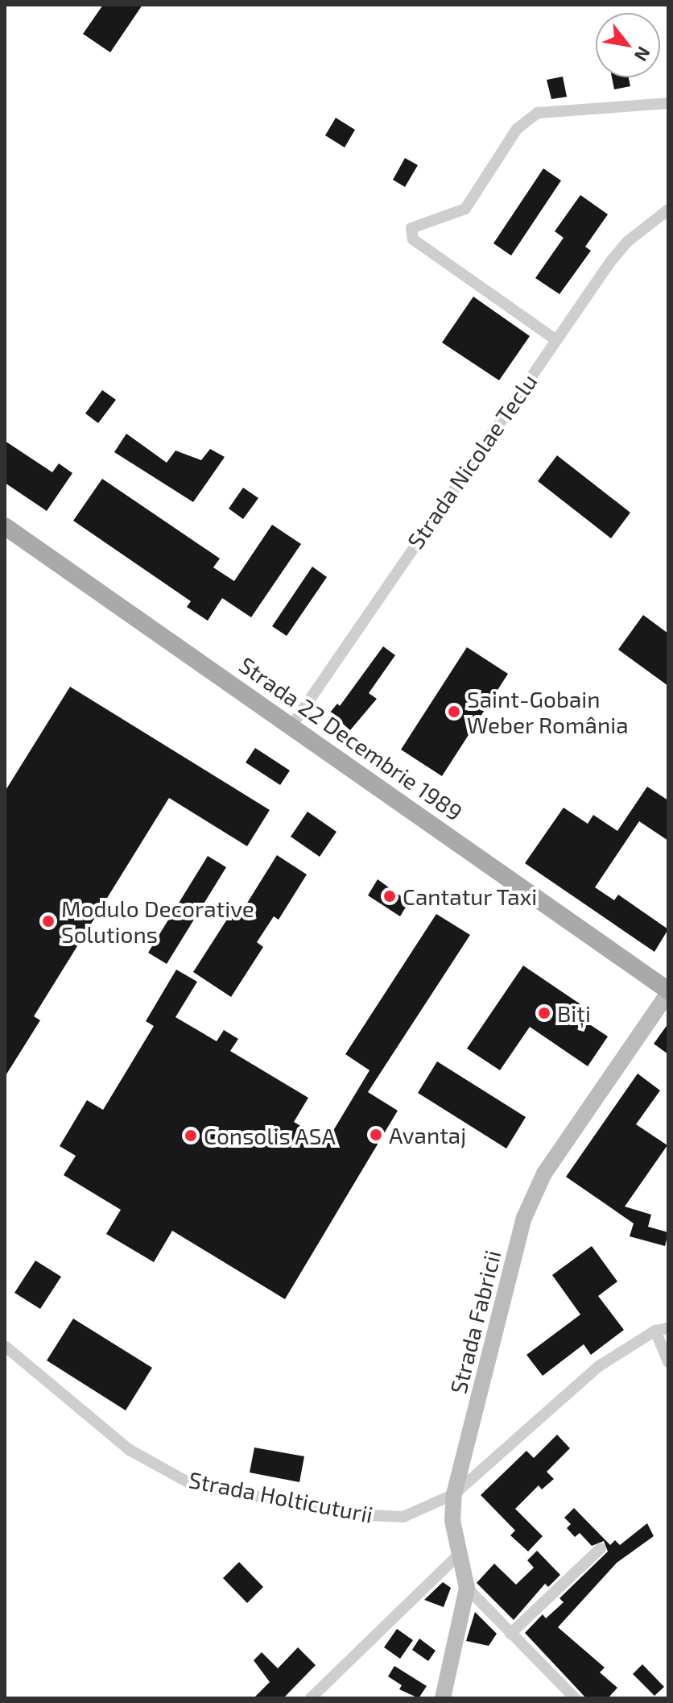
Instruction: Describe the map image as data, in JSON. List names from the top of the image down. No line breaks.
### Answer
{"streets":{"main road":["Strada 22 Decembrie 1989"],"street":["Strada Nicolae Teclu","Strada Fabricii","Strada Holticuturii"]},"crossings":[["Strada Nicolae Teclu","Strada 22 Decembrie 1989"],["Strada 22 Decembrie 1989","Strada Fabricii"],["Strada Fabricii","Strada Holticuturii"]],"places":["Saint-Gobain Weber România","Cantatur Taxi","Modulo Decorative Solutions","Biți","Avantaj","Consolis ASA"],"north":"bottom right"}
